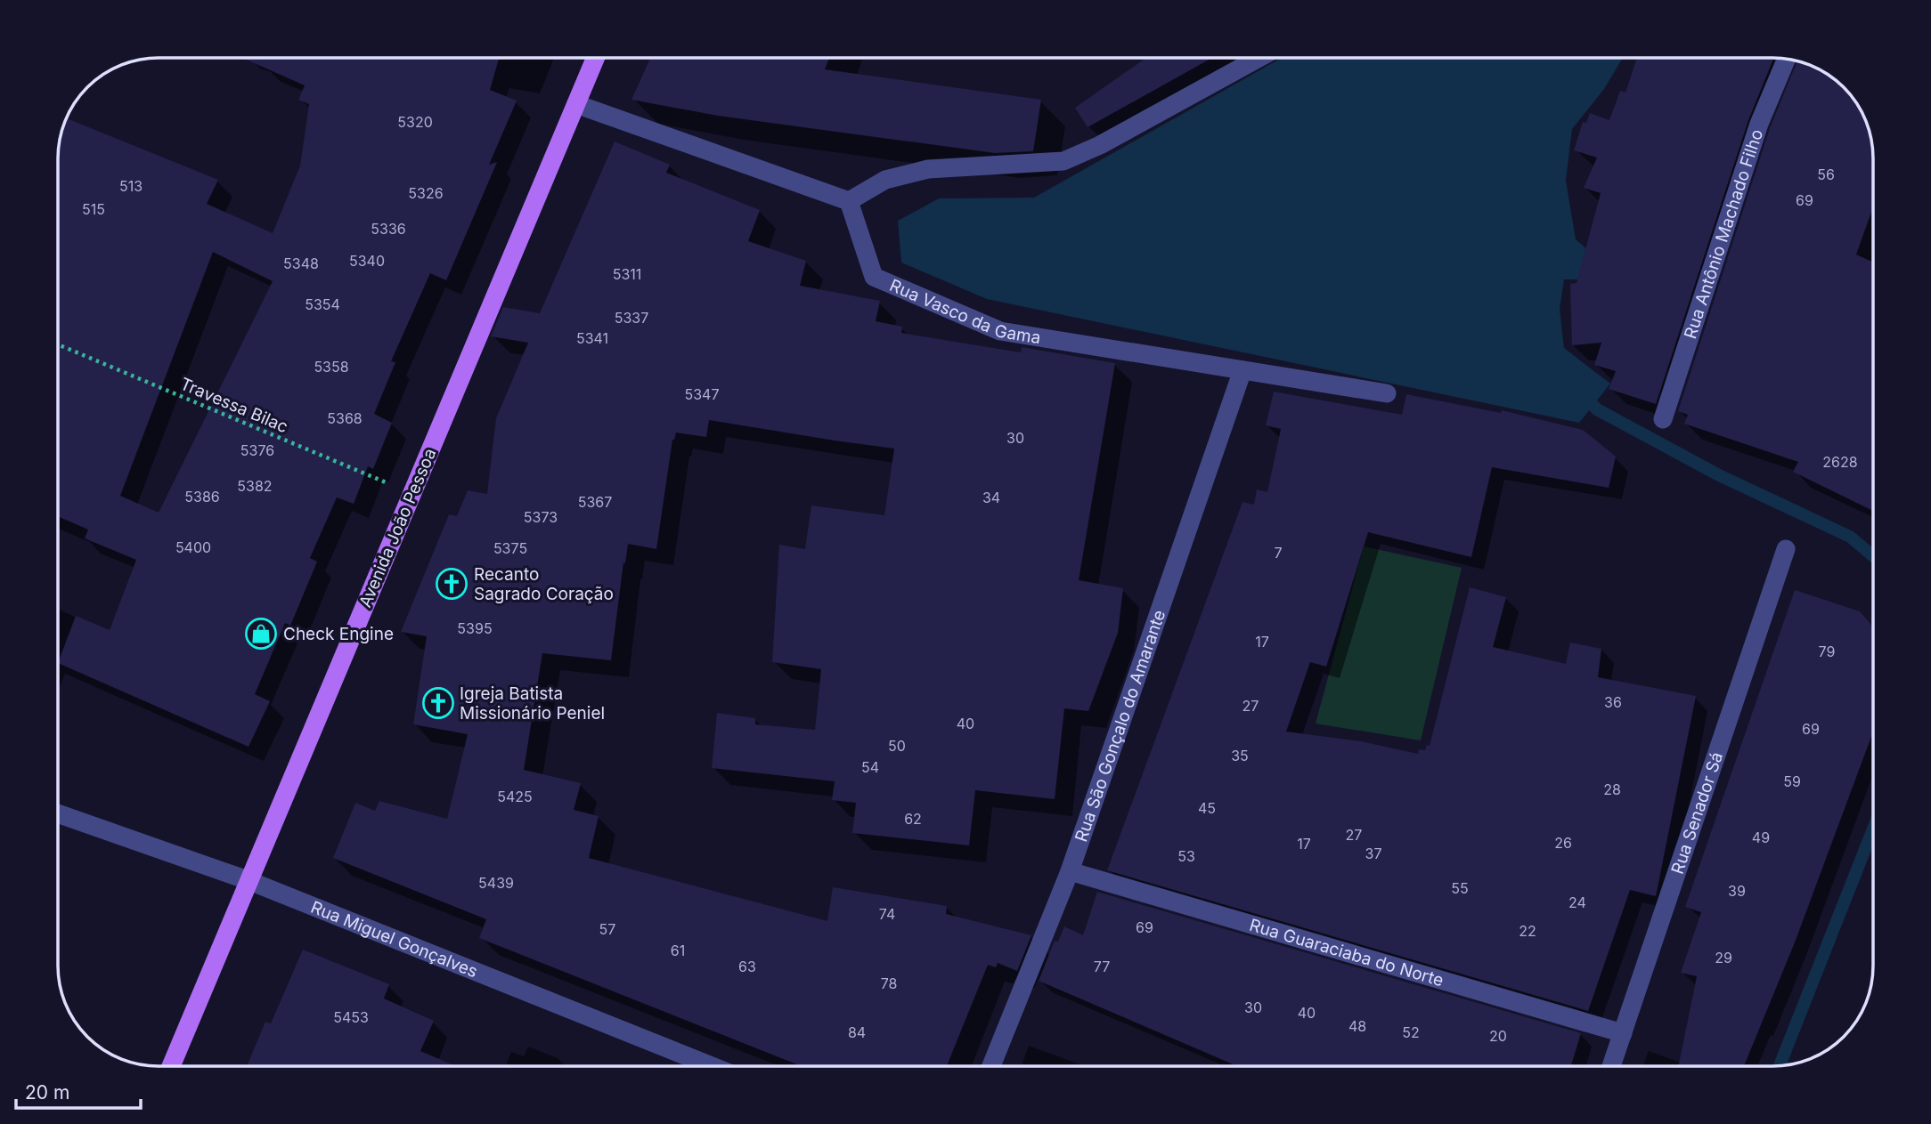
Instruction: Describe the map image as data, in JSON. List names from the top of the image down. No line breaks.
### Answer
{"streets":{"main road":["Avenida João Pessoa"],"street":["Rua Antônio Machado Filho","Rua Vasco da Gama","Rua São Gonçalo do Amarante","Rua Senador Sá","Rua Miguel Gonçalves","Rua Guaraciaba do Norte"],"path":["Travessa Bilac"]},"crossings":[["Rua Vasco da Gama","Rua São Gonçalo do Amarante"],["Travessa Bilac","Avenida João Pessoa"],["Avenida João Pessoa","Rua Miguel Gonçalves"],["Rua São Gonçalo do Amarante","Rua Guaraciaba do Norte"],["Rua Senador Sá","Rua Guaraciaba do Norte"]],"places":{"church":["Recanto Sagrado Coração","Igreja Batista Missionário Peniel"],"shop":["Check Engine"]},"house_numbers":["5320","56","513","5326","69","515","5336","5340","5348","5311","5354","5337","5341","5358","5347","5368","30","5376","2628","5382","5386","34","5367","5373","5400","5375","7","5395","17","79","36","27","40","69","50","35","54","59","28","5425","45","62","27","49","26","17","37","53","5439","55","39","24","74","69","57","22","61","29","63","77","78","30","40","5453","48","84","52","20"],"scale_bar":"20 m"}
